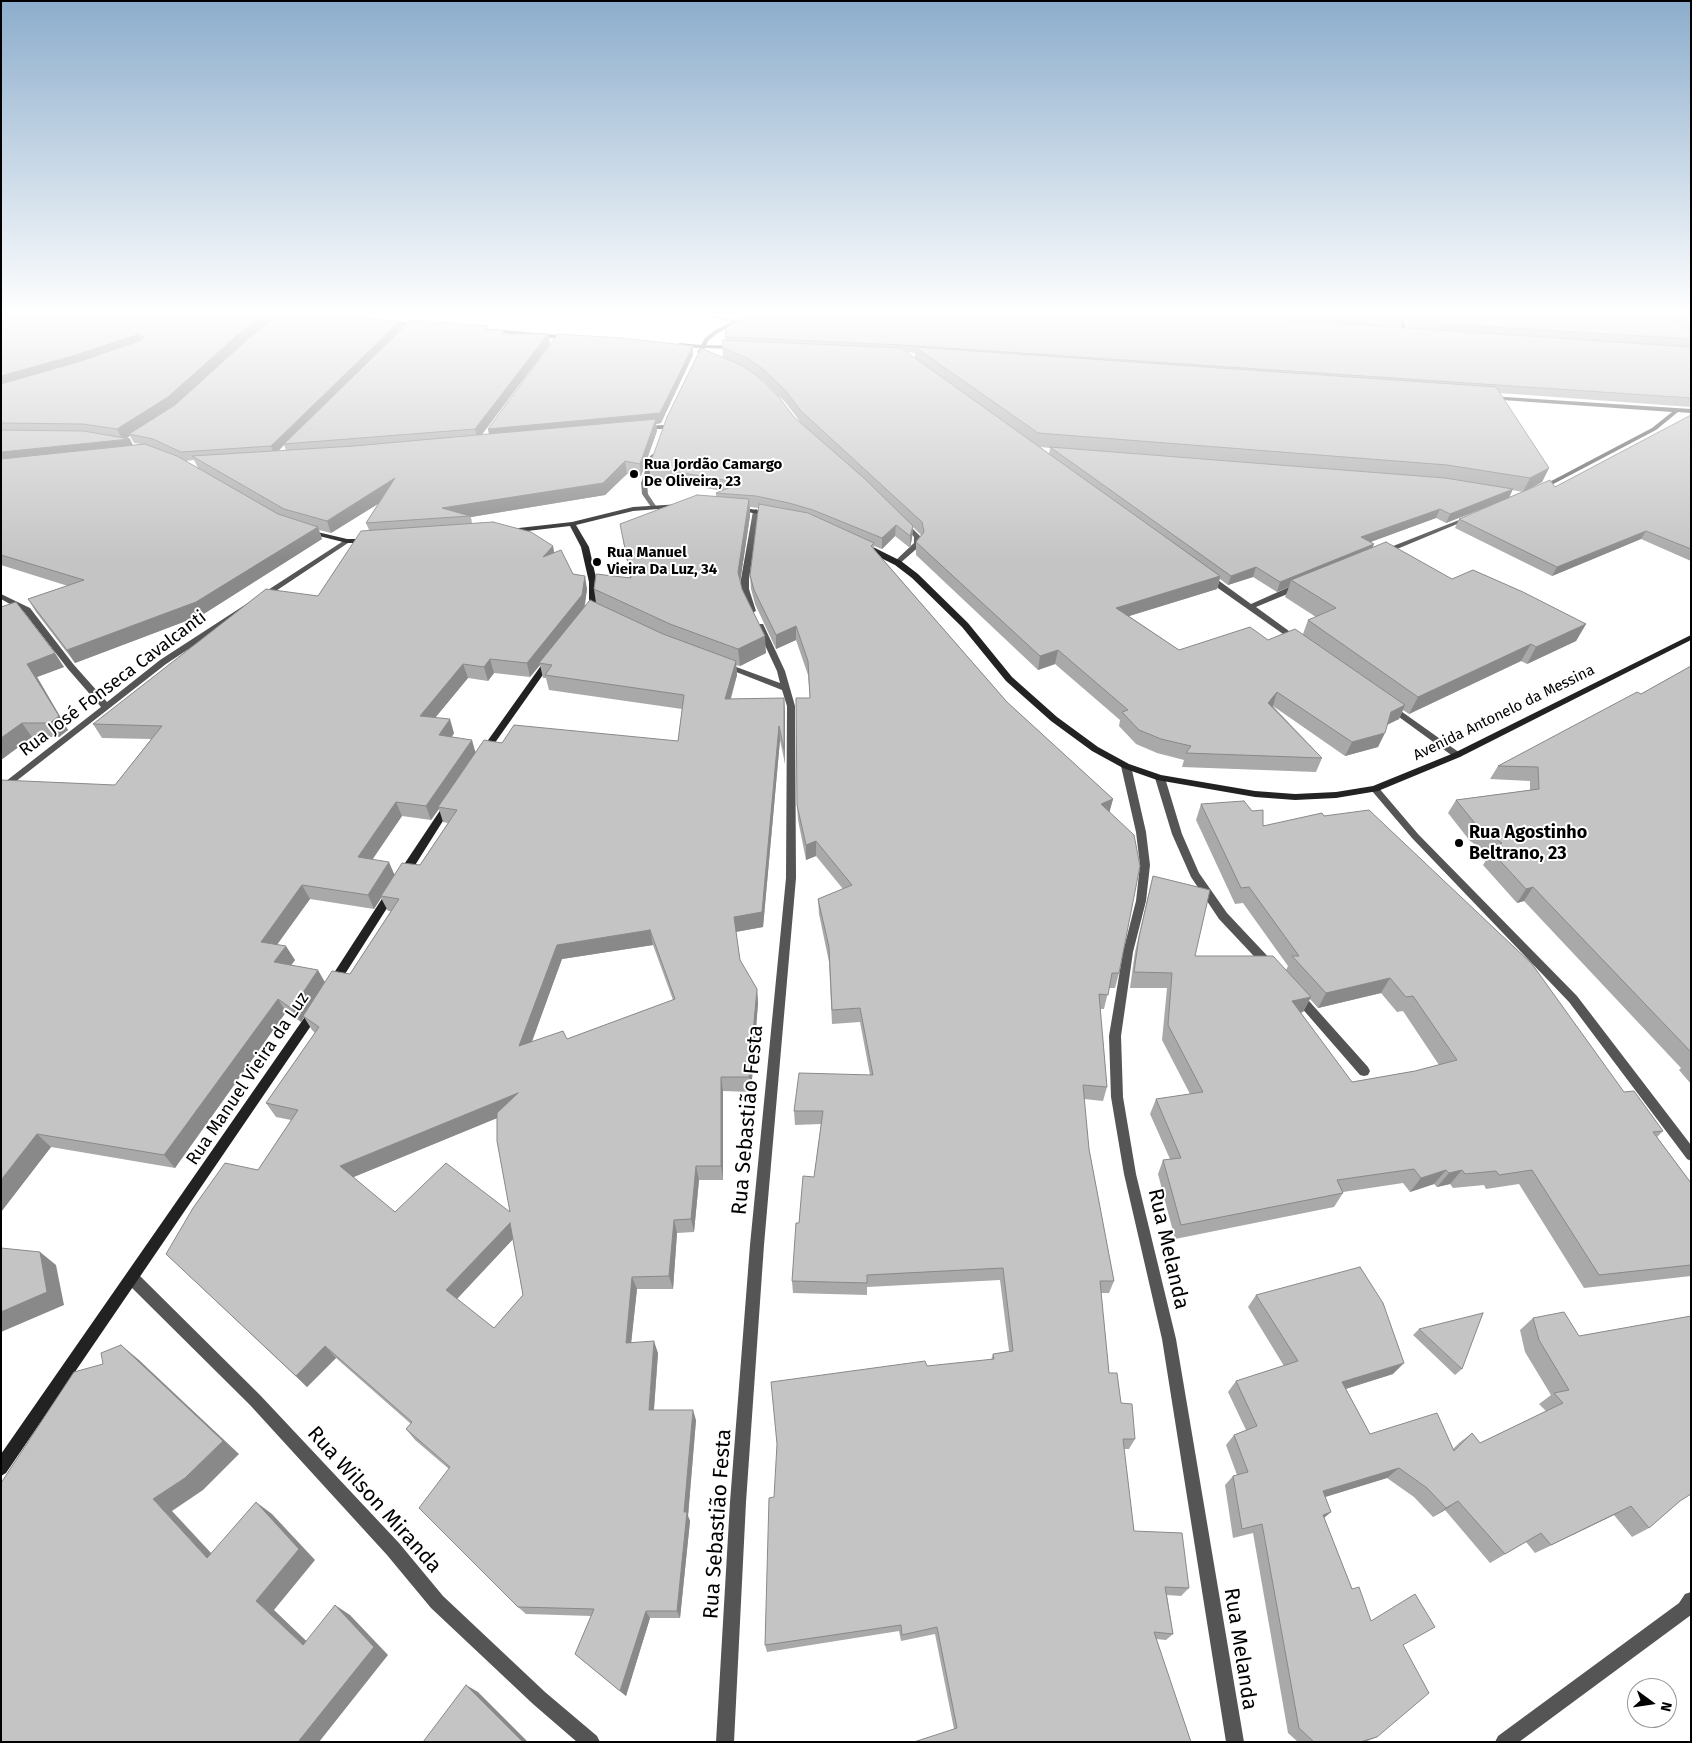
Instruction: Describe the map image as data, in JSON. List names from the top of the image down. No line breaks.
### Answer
{"streets":{"street":["Rua José Fonseca Cavalcanti","Avenida Antonelo da Messina","Rua Manuel Vieira da Luz","Rua Sebastião Festa","Rua Melanda","Rua Wilson Miranda"]},"crossings":[["Avenida Antonelo da Messina","Rua Melanda"],["Rua Manuel Vieira da Luz","Rua Wilson Miranda"]],"places":["Rua Jordão Camargo De Oliveira, 23","Rua Manuel Vieira Da Luz, 34","Rua Agostinho Beltrano, 23"],"north":"right"}
